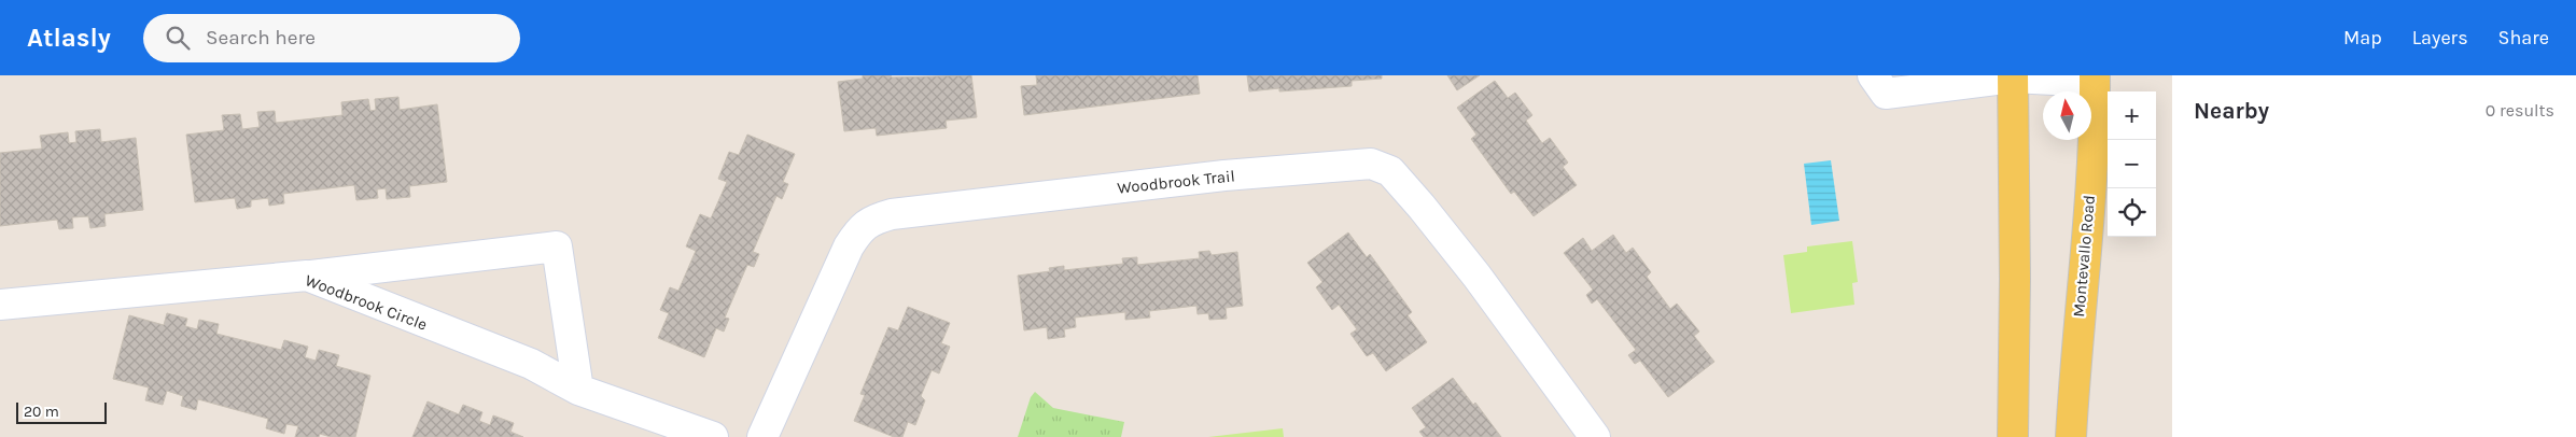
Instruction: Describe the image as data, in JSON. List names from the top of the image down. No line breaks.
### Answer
{"streets":{"main road":["Montevallo Road"],"street":["Woodbrook Trail","Woodbrook Circle"]},"scale_bar":"20 m","north":"top","page":{"header":"Atlasly","search":"Search here","nav":["Map","Layers","Share"],"heading":["Nearby","0 results"],"map_buttons":["+","−"],"scale":"20 m"}}
